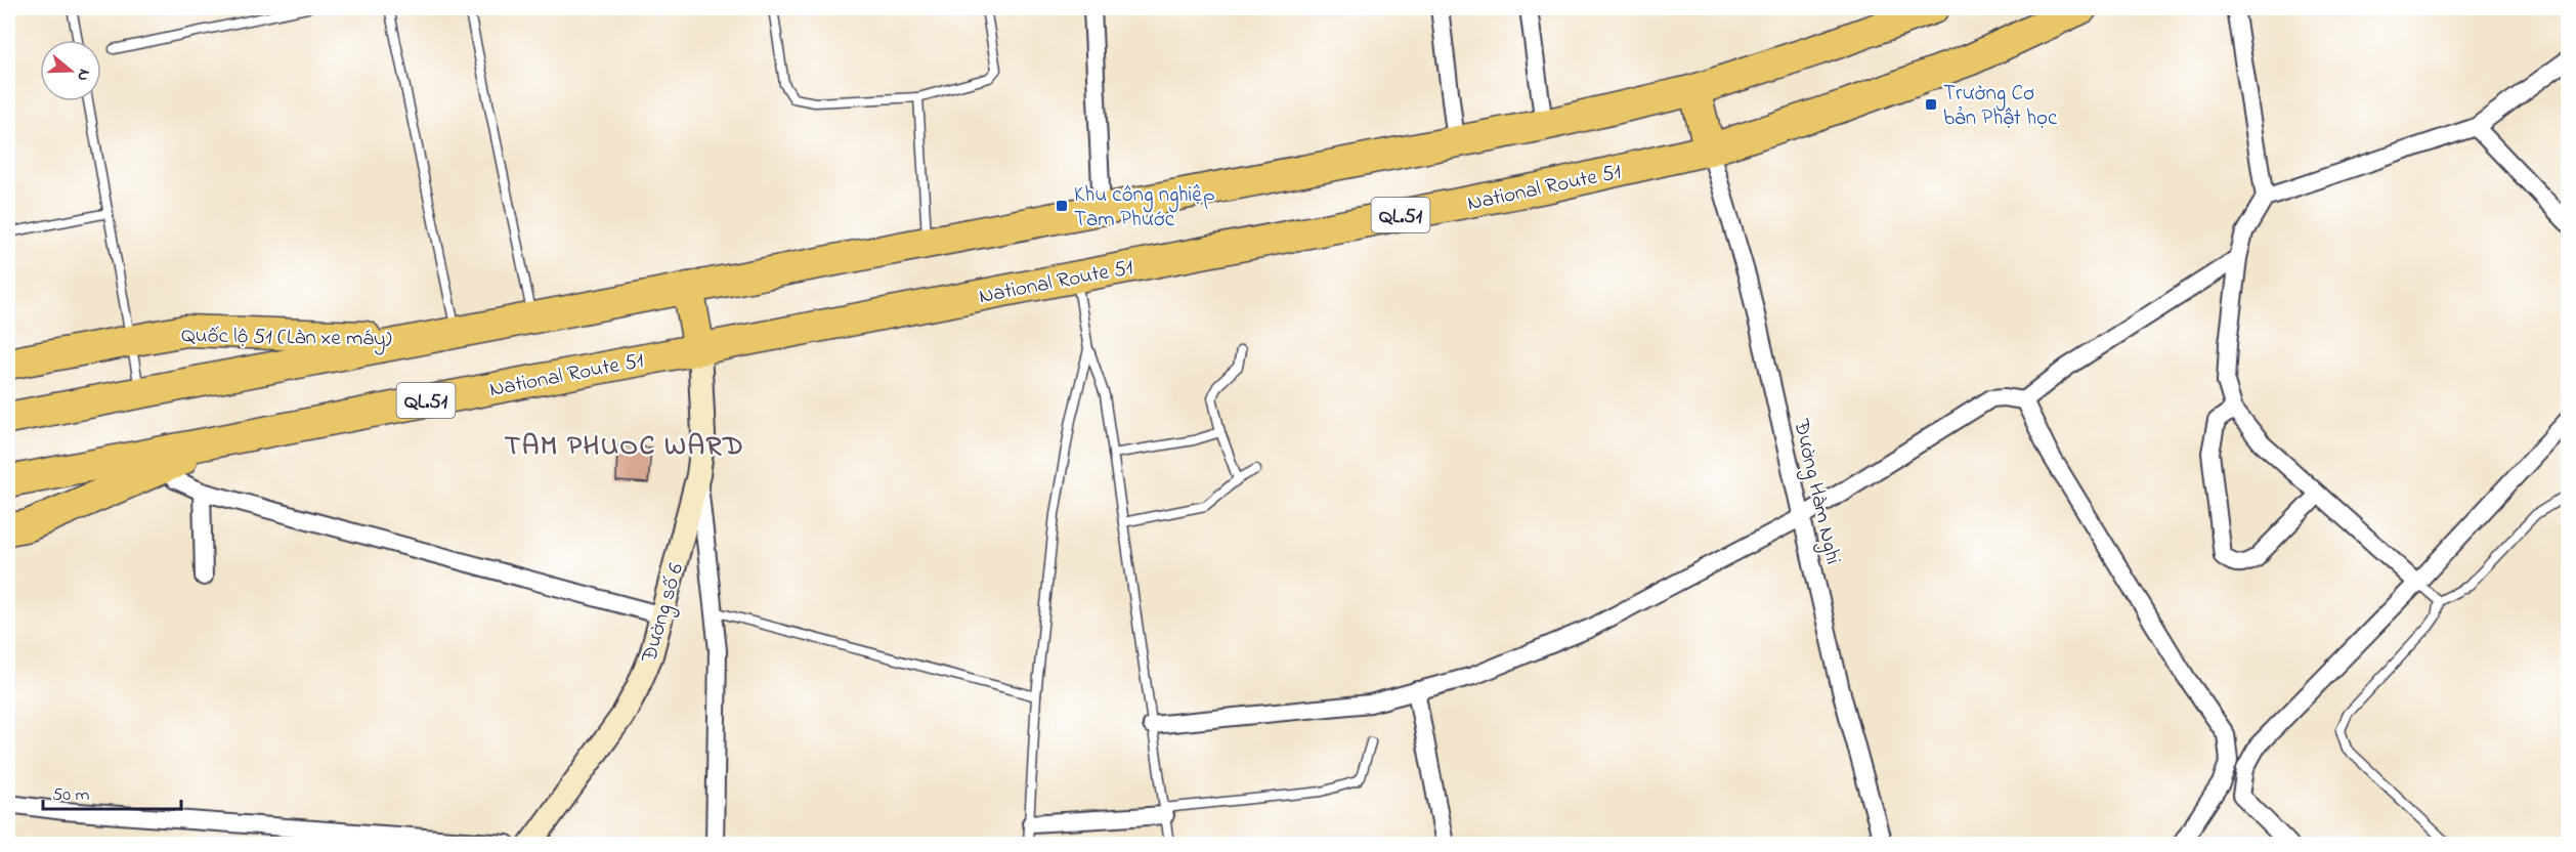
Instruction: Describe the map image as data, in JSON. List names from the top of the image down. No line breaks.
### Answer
{"streets":{"highway":["National Route 51","QL.51","Quốc lộ 51 (Làn xe máy)"],"street":["Đường Hàm Nghi","Đường số 6"]},"crossings":[["National Route 51","QL.51"],["National Route 51","Đường Hàm Nghi"],["National Route 51","Đường số 6"]],"districts":["TAM PHUOC WARD"],"places":{"transit":["Trường Cơ bản Phật học","Khu công nghiệp Tam Phước"]},"scale_bar":"50 m","north":"right"}
